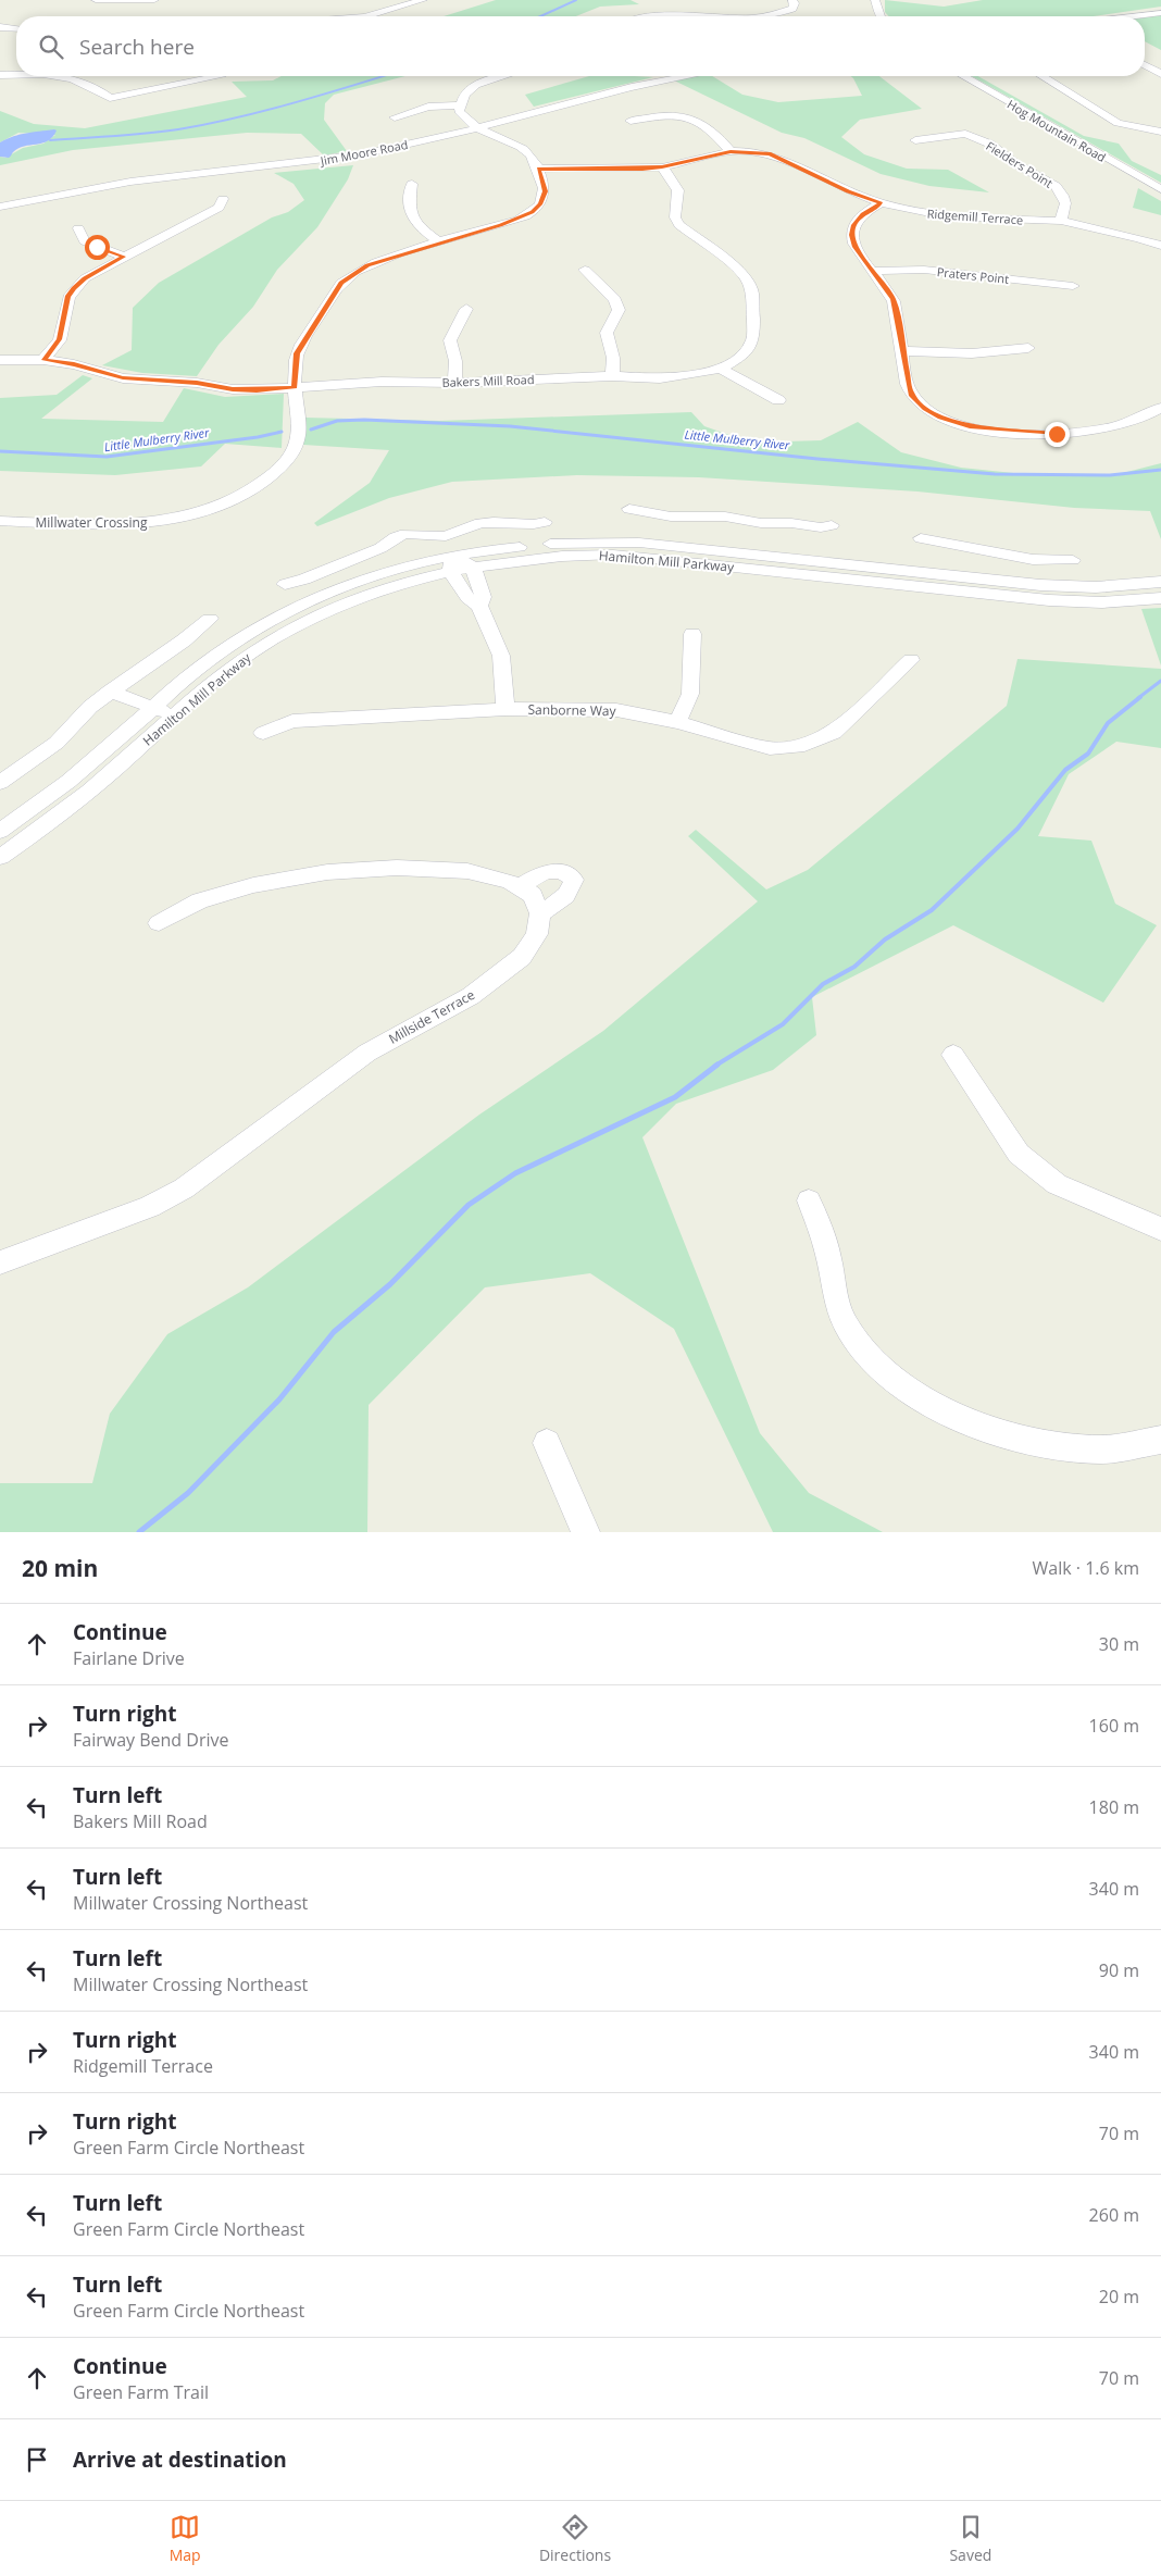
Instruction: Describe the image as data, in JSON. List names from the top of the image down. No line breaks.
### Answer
{"streets":{"street":["Hog Mountain Road","Jim Moore Road","Fielders Point","Ridgemill Terrace","Praters Point","Bakers Mill Road","Millwater Crossing","Hamilton Mill Parkway","Sanborne Way","Millside Terrace"]},"crossings":[["Fielders Point","Ridgemill Terrace"],["Ridgemill Terrace","Bakers Mill Road"],["Ridgemill Terrace","Millwater Crossing"],["Bakers Mill Road","Millwater Crossing"]],"water":["Little Mulberry River"],"page":{"search":"Search here","heading":["20 min","Walk · 1.6 km"],"list":[["Continue","Fairlane Drive","30 m"],["Turn right","Fairway Bend Drive","160 m"],["Turn left","Bakers Mill Road","180 m"],["Turn left","Millwater Crossing Northeast","340 m"],["Turn left","Millwater Crossing Northeast","90 m"],["Turn right","Ridgemill Terrace","340 m"],["Turn right","Green Farm Circle Northeast","70 m"],["Turn left","Green Farm Circle Northeast","260 m"],["Turn left","Green Farm Circle Northeast","20 m"],["Continue","Green Farm Trail","70 m"],"Arrive at destination"],"nav":["Map","Directions","Saved"]}}
